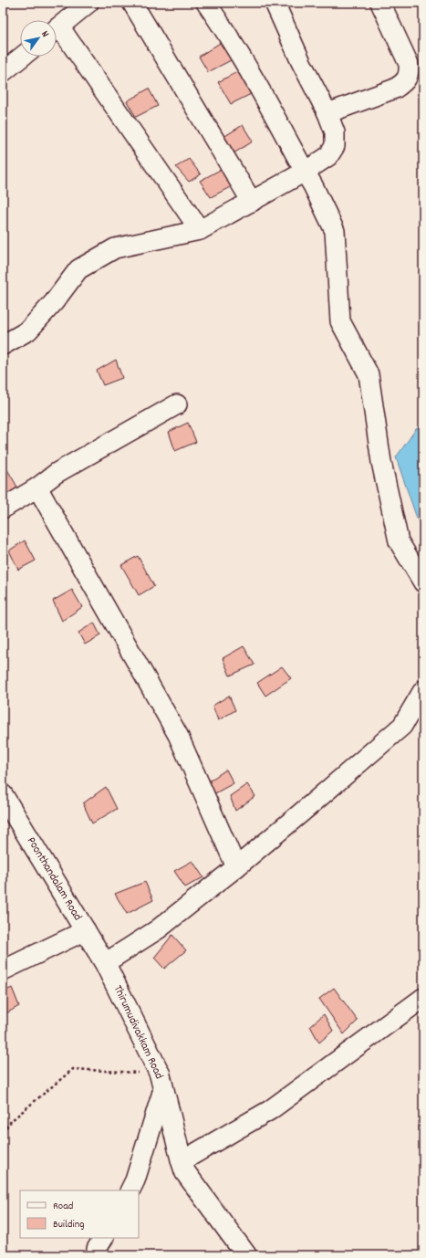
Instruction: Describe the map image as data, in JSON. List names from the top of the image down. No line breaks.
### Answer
{"streets":{"street":["Poonthandalam Road","Thirumudivakkam Road"]},"crossings":[["Poonthandalam Road","Thirumudivakkam Road"]],"legend":["Road","Building"],"north":"top right"}
